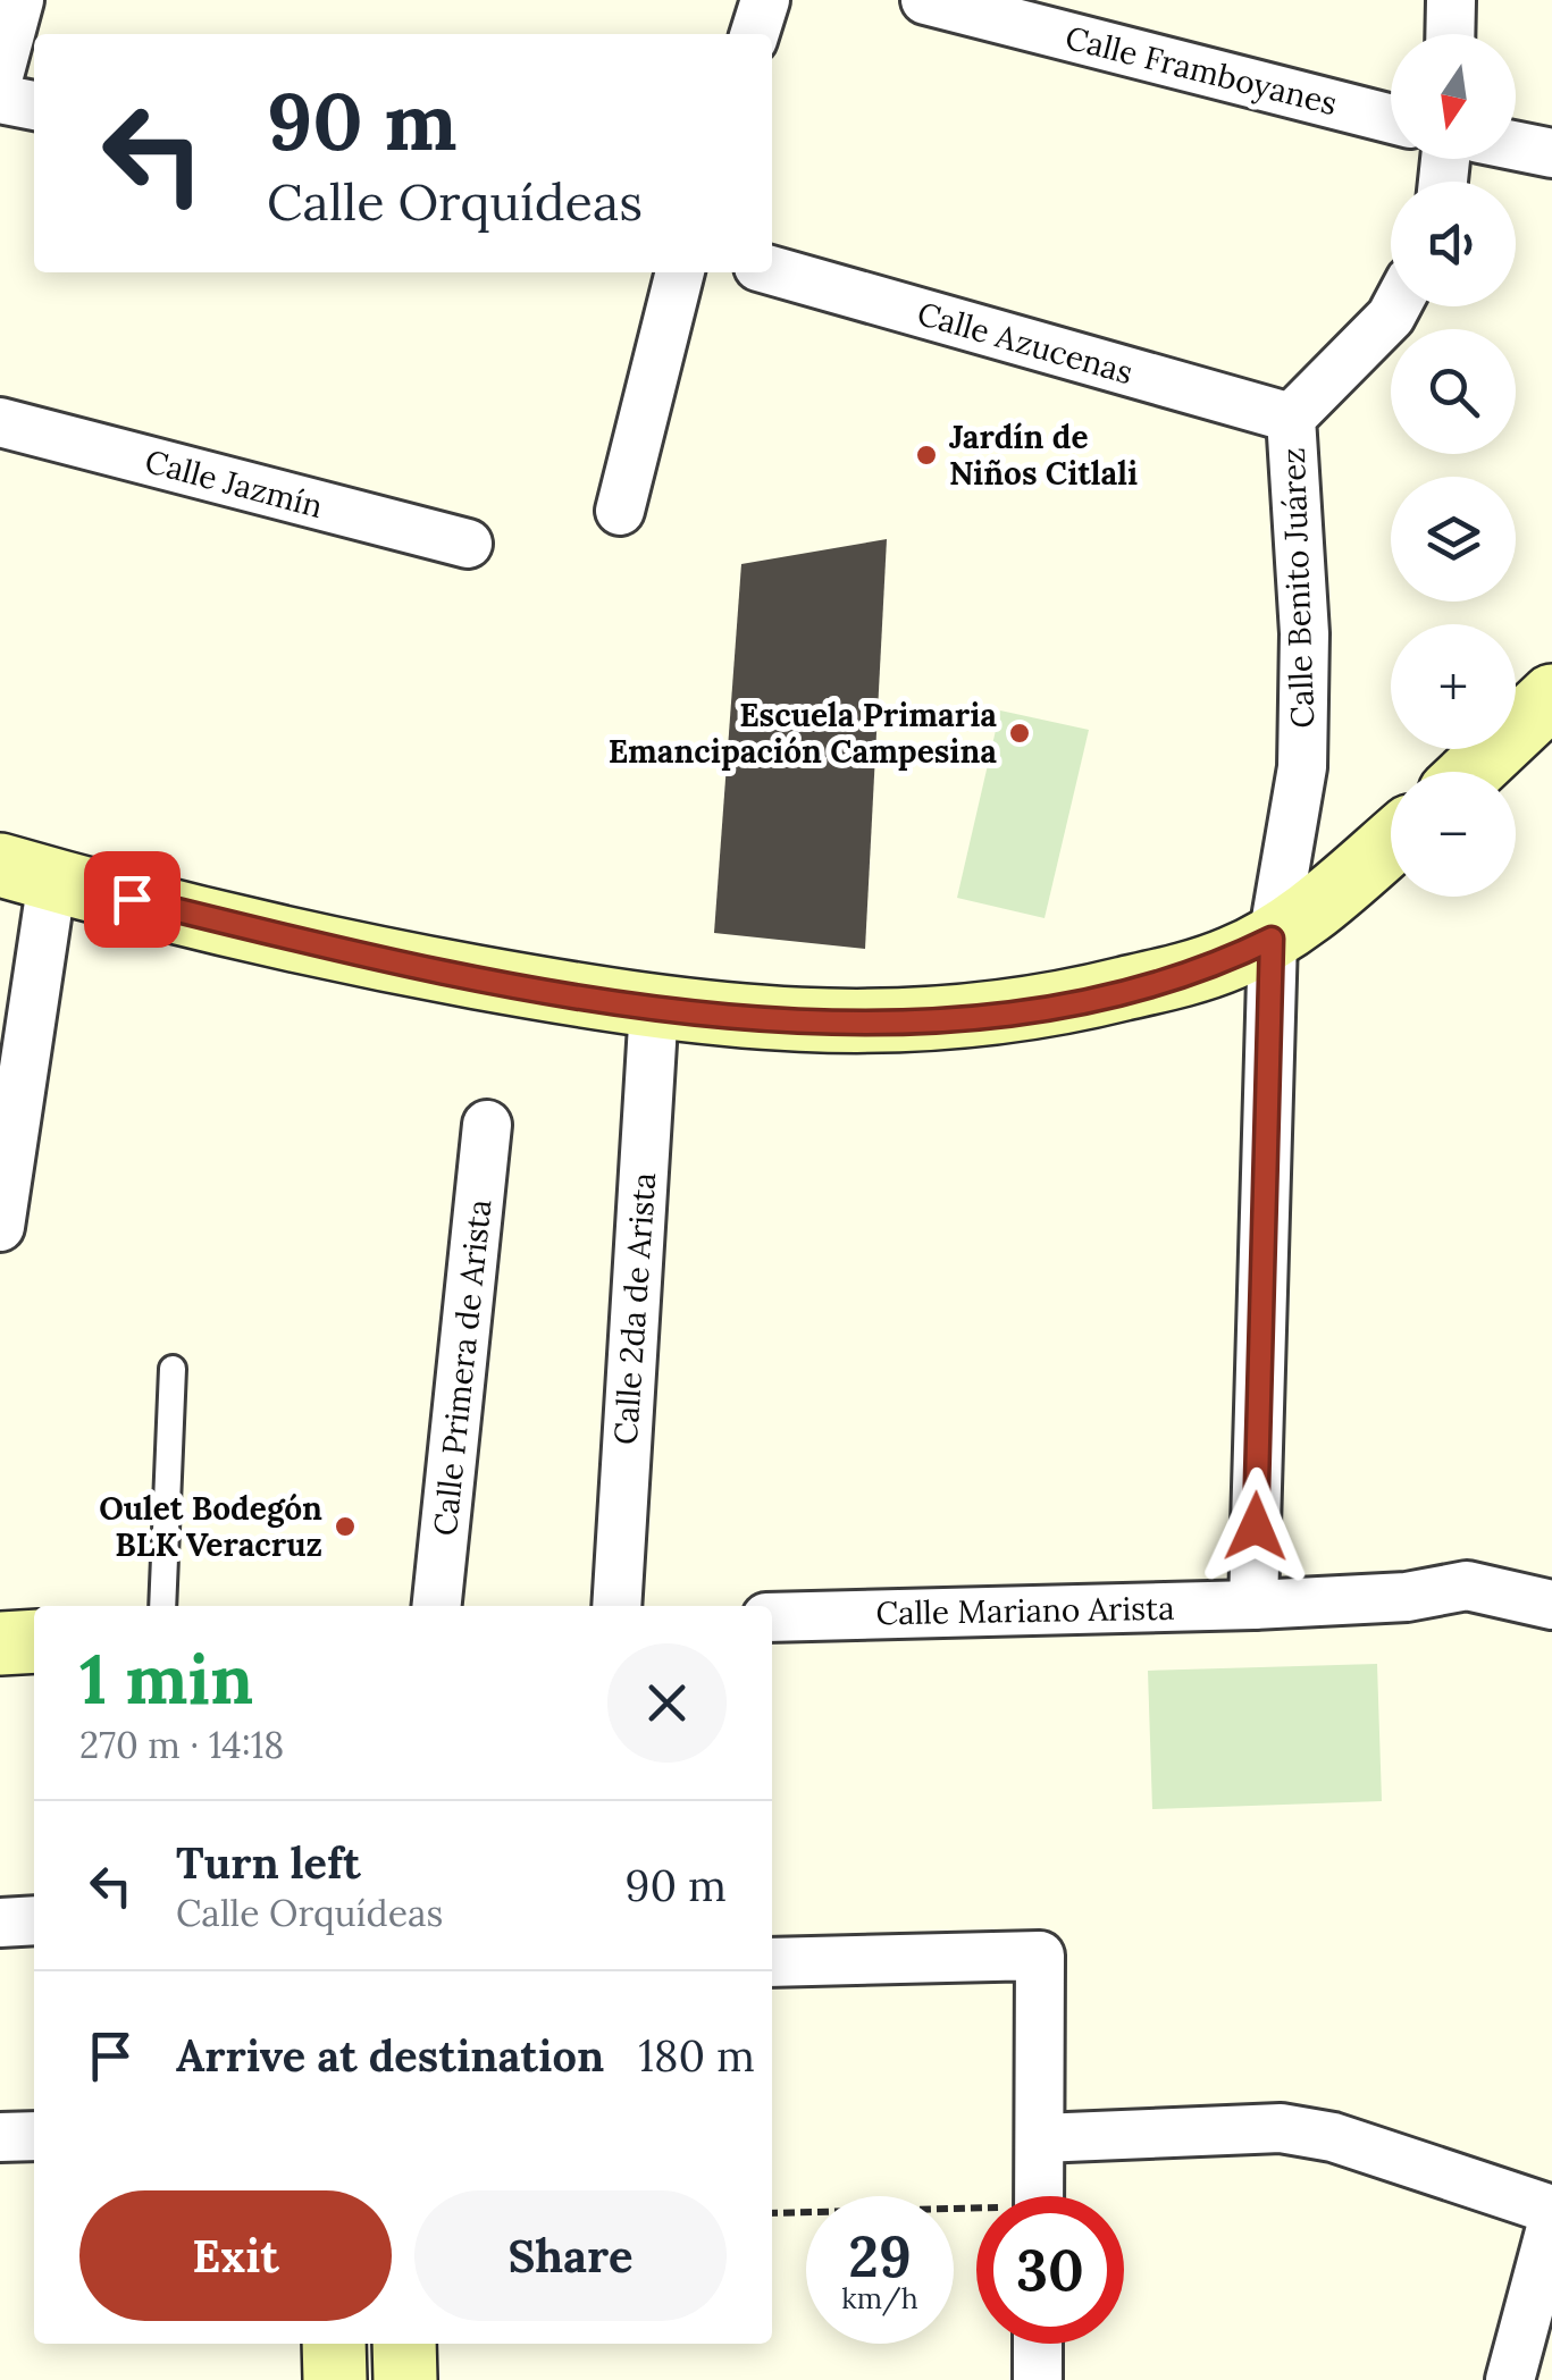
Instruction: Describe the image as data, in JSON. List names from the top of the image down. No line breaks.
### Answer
{"streets":{"street":["Calle Framboyanes","Calle Azucenas","Calle Jazmín","Calle Benito Juárez","Calle 2da de Arista","Calle Primera de Arista","Calle Mariano Arista"]},"crossings":[["Calle Azucenas","Calle Benito Juárez"],["Calle Benito Juárez","Calle Mariano Arista"]],"places":["Jardín de Niños Citlali","Escuela Primaria Emancipación Campesina","Oulet Bodegón BLK Veracruz"],"north":"bottom","page":{"map_buttons":["+","−"],"turn":["90 m","Calle Orquídeas"],"heading":["1 min","270 m · 14:18"],"list":[{"name":"Turn left","note":"Calle Orquídeas","value":"90 m"},{"name":"Arrive at destination","value":"180 m"}],"buttons":["Exit","Share"],"speed":"29 km/h","limit":"30"}}
